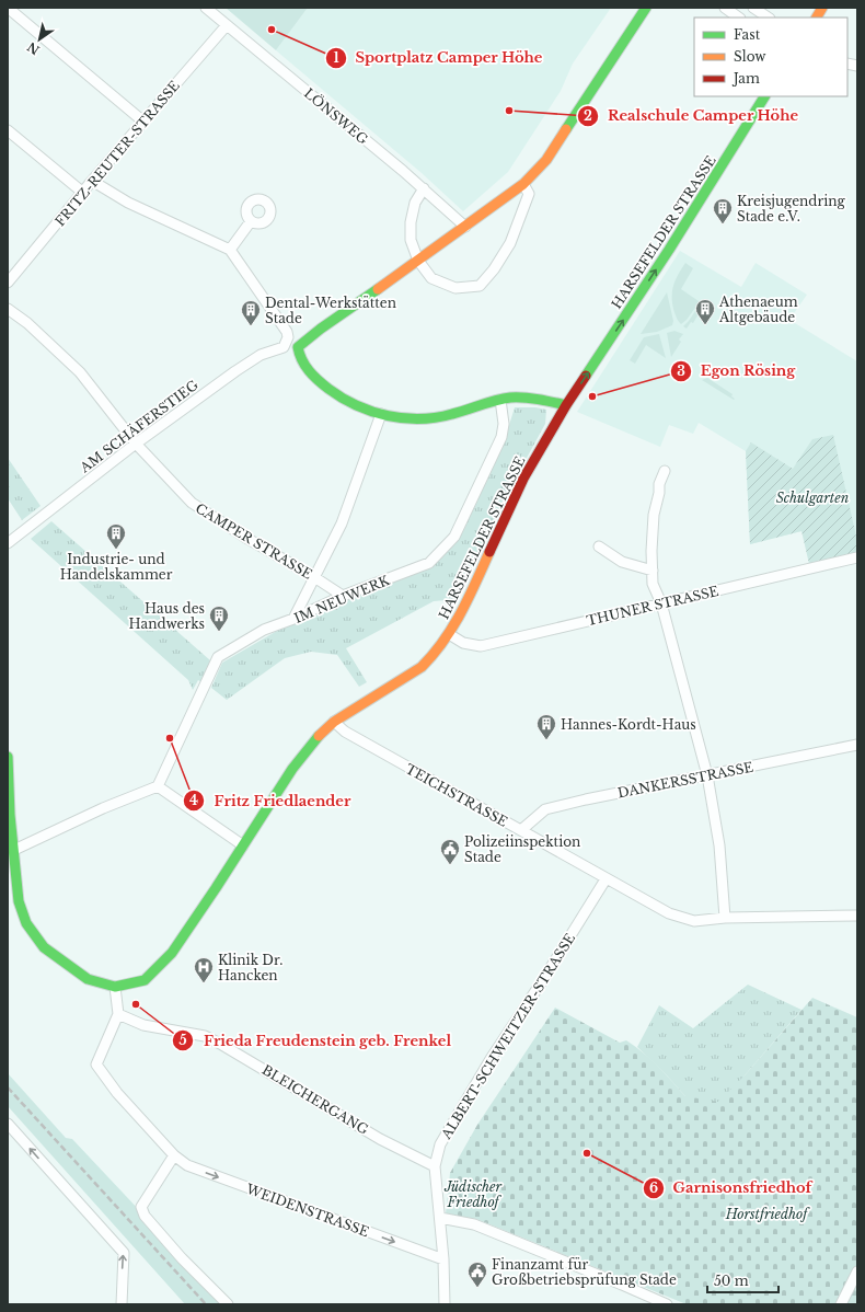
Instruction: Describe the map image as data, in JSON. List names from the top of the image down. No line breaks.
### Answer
{"streets":{"main road":["HARSEFELDER STRASSE"],"street":["LÖNSWEG","FRITZ-REUTER-STRASSE","AM SCHÄFERSTIEG","CAMPER STRASSE","IM NEUWERK","THUNER STRASSE","DANKERSSTRASSE","TEICHSTRASSE","ALBERT-SCHWEITZER-STRASSE","BLEICHERGANG","WEIDENSTRASSE"]},"crossings":[["LÖNSWEG","FRITZ-REUTER-STRASSE"],["HARSEFELDER STRASSE","THUNER STRASSE"],["HARSEFELDER STRASSE","TEICHSTRASSE"],["AM SCHÄFERSTIEG","CAMPER STRASSE"],["CAMPER STRASSE","IM NEUWERK"],["DANKERSSTRASSE","TEICHSTRASSE"],["TEICHSTRASSE","ALBERT-SCHWEITZER-STRASSE"],["ALBERT-SCHWEITZER-STRASSE","BLEICHERGANG"],["ALBERT-SCHWEITZER-STRASSE","WEIDENSTRASSE"],["BLEICHERGANG","WEIDENSTRASSE"]],"one_way":["WEIDENSTRASSE"],"parks":["Schulgarten","Jüdischer Friedhof","Horstfriedhof"],"places":{"other":["Sportplatz Camper Höhe","Realschule Camper Höhe","Egon Rösing","Fritz Friedlaender","Frieda Freudenstein geb. Frenkel","Garnisonsfriedhof"],"building":["Kreisjugendring Stade e.V.","Athenaeum Altgebäude","Dental-Werkstätten Stade","Industrie- und Handelskammer","Haus des Handwerks","Hannes-Kordt-Haus"],"public building":["Polizeiinspektion Stade","Finanzamt für Großbetriebsprüfung Stade"],"hospital":["Klinik Dr. Hancken"]},"legend":["Fast","Slow","Jam"],"scale_bar":"50 m","north":"bottom left"}
